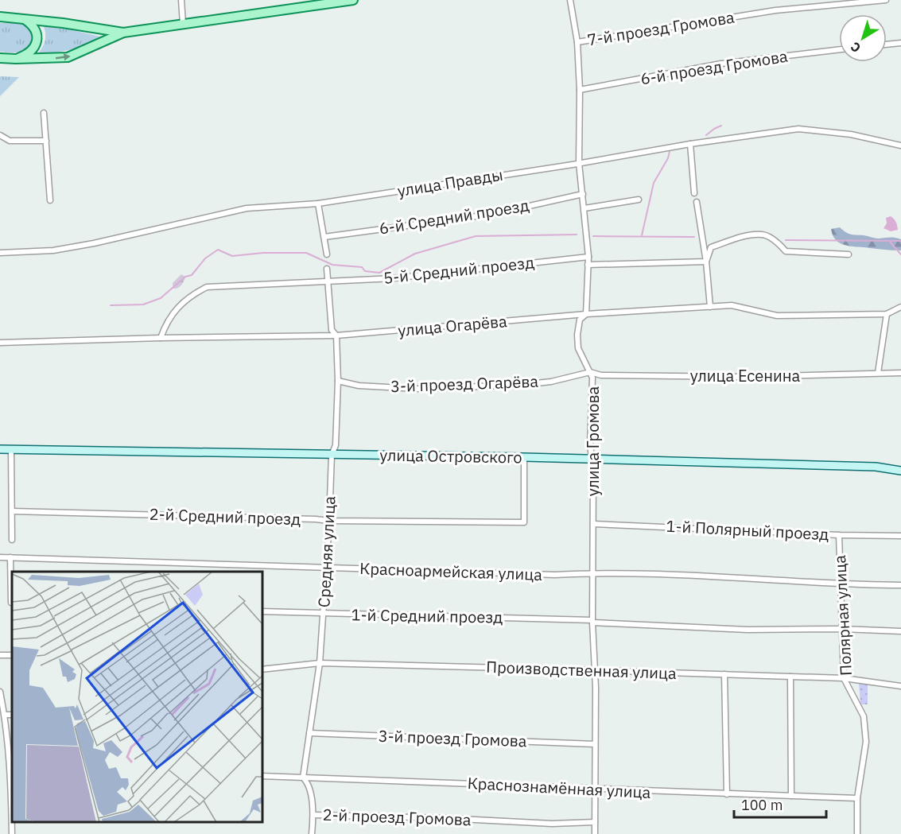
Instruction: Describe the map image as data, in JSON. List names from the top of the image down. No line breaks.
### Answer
{"streets":{"street":["7-й проезд Громова","6-й проезд Громова","улица Правды","6-й Средний проезд","5-й Средний проезд","улица Огарёва","улица Есенина","3-й проезд Огарёва","улица Громова","улица Островского","2-й Средний проезд","1-й Полярный проезд","Средняя улица","Красноармейская улица","Полярная улица","1-й Средний проезд","Производственная улица","3-й проезд Громова","Краснознамённая улица","2-й проезд Громова"]},"crossings":[["7-й проезд Громова","улица Громова"],["6-й проезд Громова","улица Громова"],["улица Правды","улица Громова"],["6-й Средний проезд","улица Громова"],["5-й Средний проезд","улица Огарёва"],["5-й Средний проезд","улица Громова"],["5-й Средний проезд","Средняя улица"],["улица Огарёва","улица Громова"],["улица Огарёва","Средняя улица"],["улица Есенина","3-й проезд Огарёва"],["улица Есенина","улица Громова"],["3-й проезд Огарёва","улица Громова"],["3-й проезд Огарёва","Средняя улица"],["улица Громова","улица Островского"],["улица Громова","1-й Полярный проезд"],["улица Громова","Красноармейская улица"],["улица Громова","1-й Средний проезд"],["улица Громова","Производственная улица"],["улица Громова","3-й проезд Громова"],["улица Громова","Краснознамённая улица"],["улица Громова","2-й проезд Громова"],["улица Островского","2-й Средний проезд"],["улица Островского","Средняя улица"],["2-й Средний проезд","Средняя улица"],["1-й Полярный проезд","Полярная улица"],["Средняя улица","Красноармейская улица"],["Средняя улица","1-й Средний проезд"],["Средняя улица","Производственная улица"],["Средняя улица","3-й проезд Громова"],["Средняя улица","Краснознамённая улица"],["Средняя улица","2-й проезд Громова"],["Красноармейская улица","Полярная улица"],["Полярная улица","1-й Средний проезд"],["Полярная улица","Производственная улица"],["Полярная улица","Краснознамённая улица"]],"scale_bar":"100 m","north":"bottom left"}
